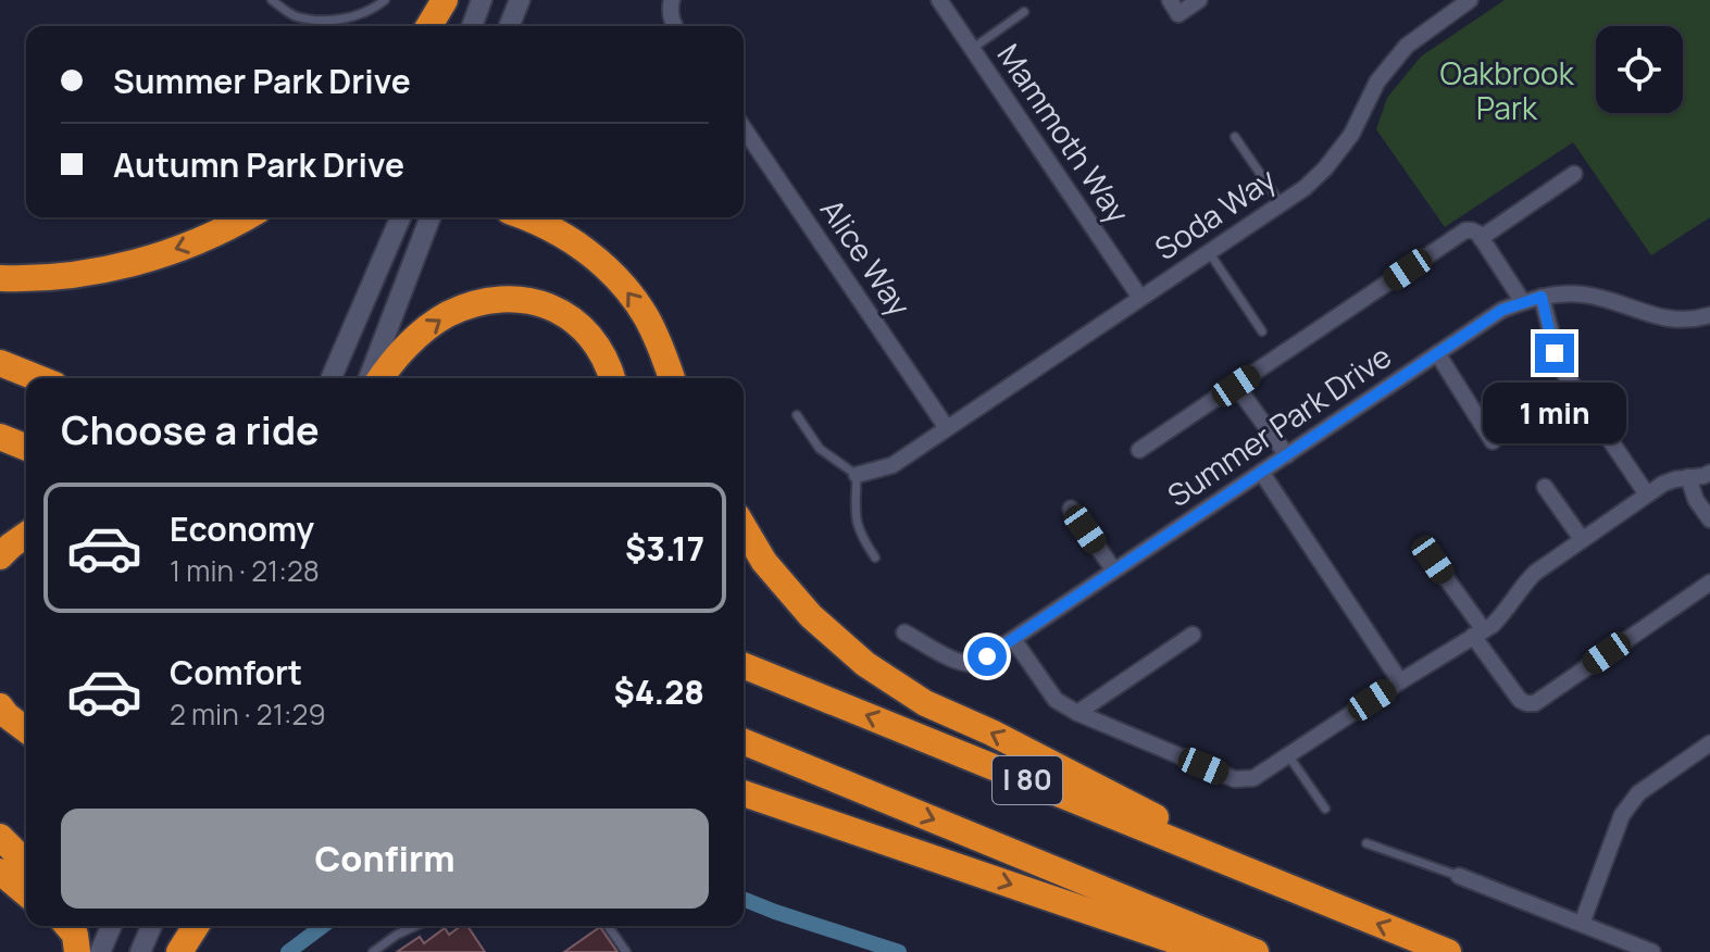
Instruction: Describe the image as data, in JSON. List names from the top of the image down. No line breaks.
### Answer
{"streets":{"highway":["I 80"],"street":["Mammoth Way","Soda Way","Alice Way","Summer Park Drive"]},"crossings":[["Mammoth Way","Soda Way"],["Soda Way","Alice Way"]],"parks":["Oakbrook Park"],"page":{"banner":["Summer Park Drive","Autumn Park Drive"],"heading":"Choose a ride","bubble":"1 min","list":[{"name":"Economy","note":"1 min · 21:28","value":"$3.17"},{"name":"Comfort","note":"2 min · 21:29","value":"$4.28"}],"buttons":"Confirm"}}
